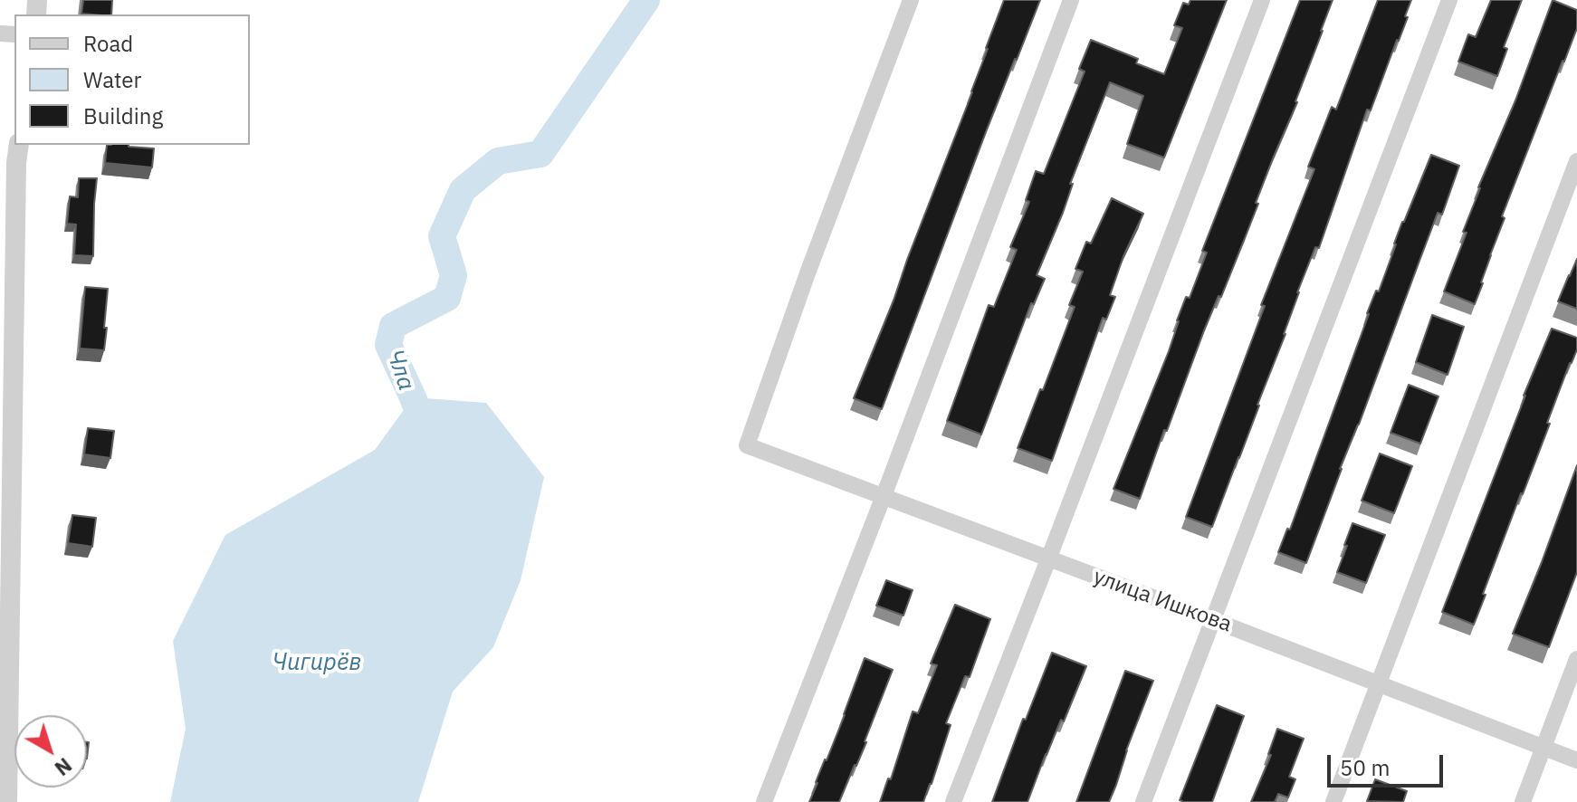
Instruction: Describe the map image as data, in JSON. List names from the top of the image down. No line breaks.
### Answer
{"streets":{"street":["улица Ишкова"]},"water":["Чла","Чигирёв"],"legend":["Road","Water","Building"],"scale_bar":"50 m","north":"bottom right"}
